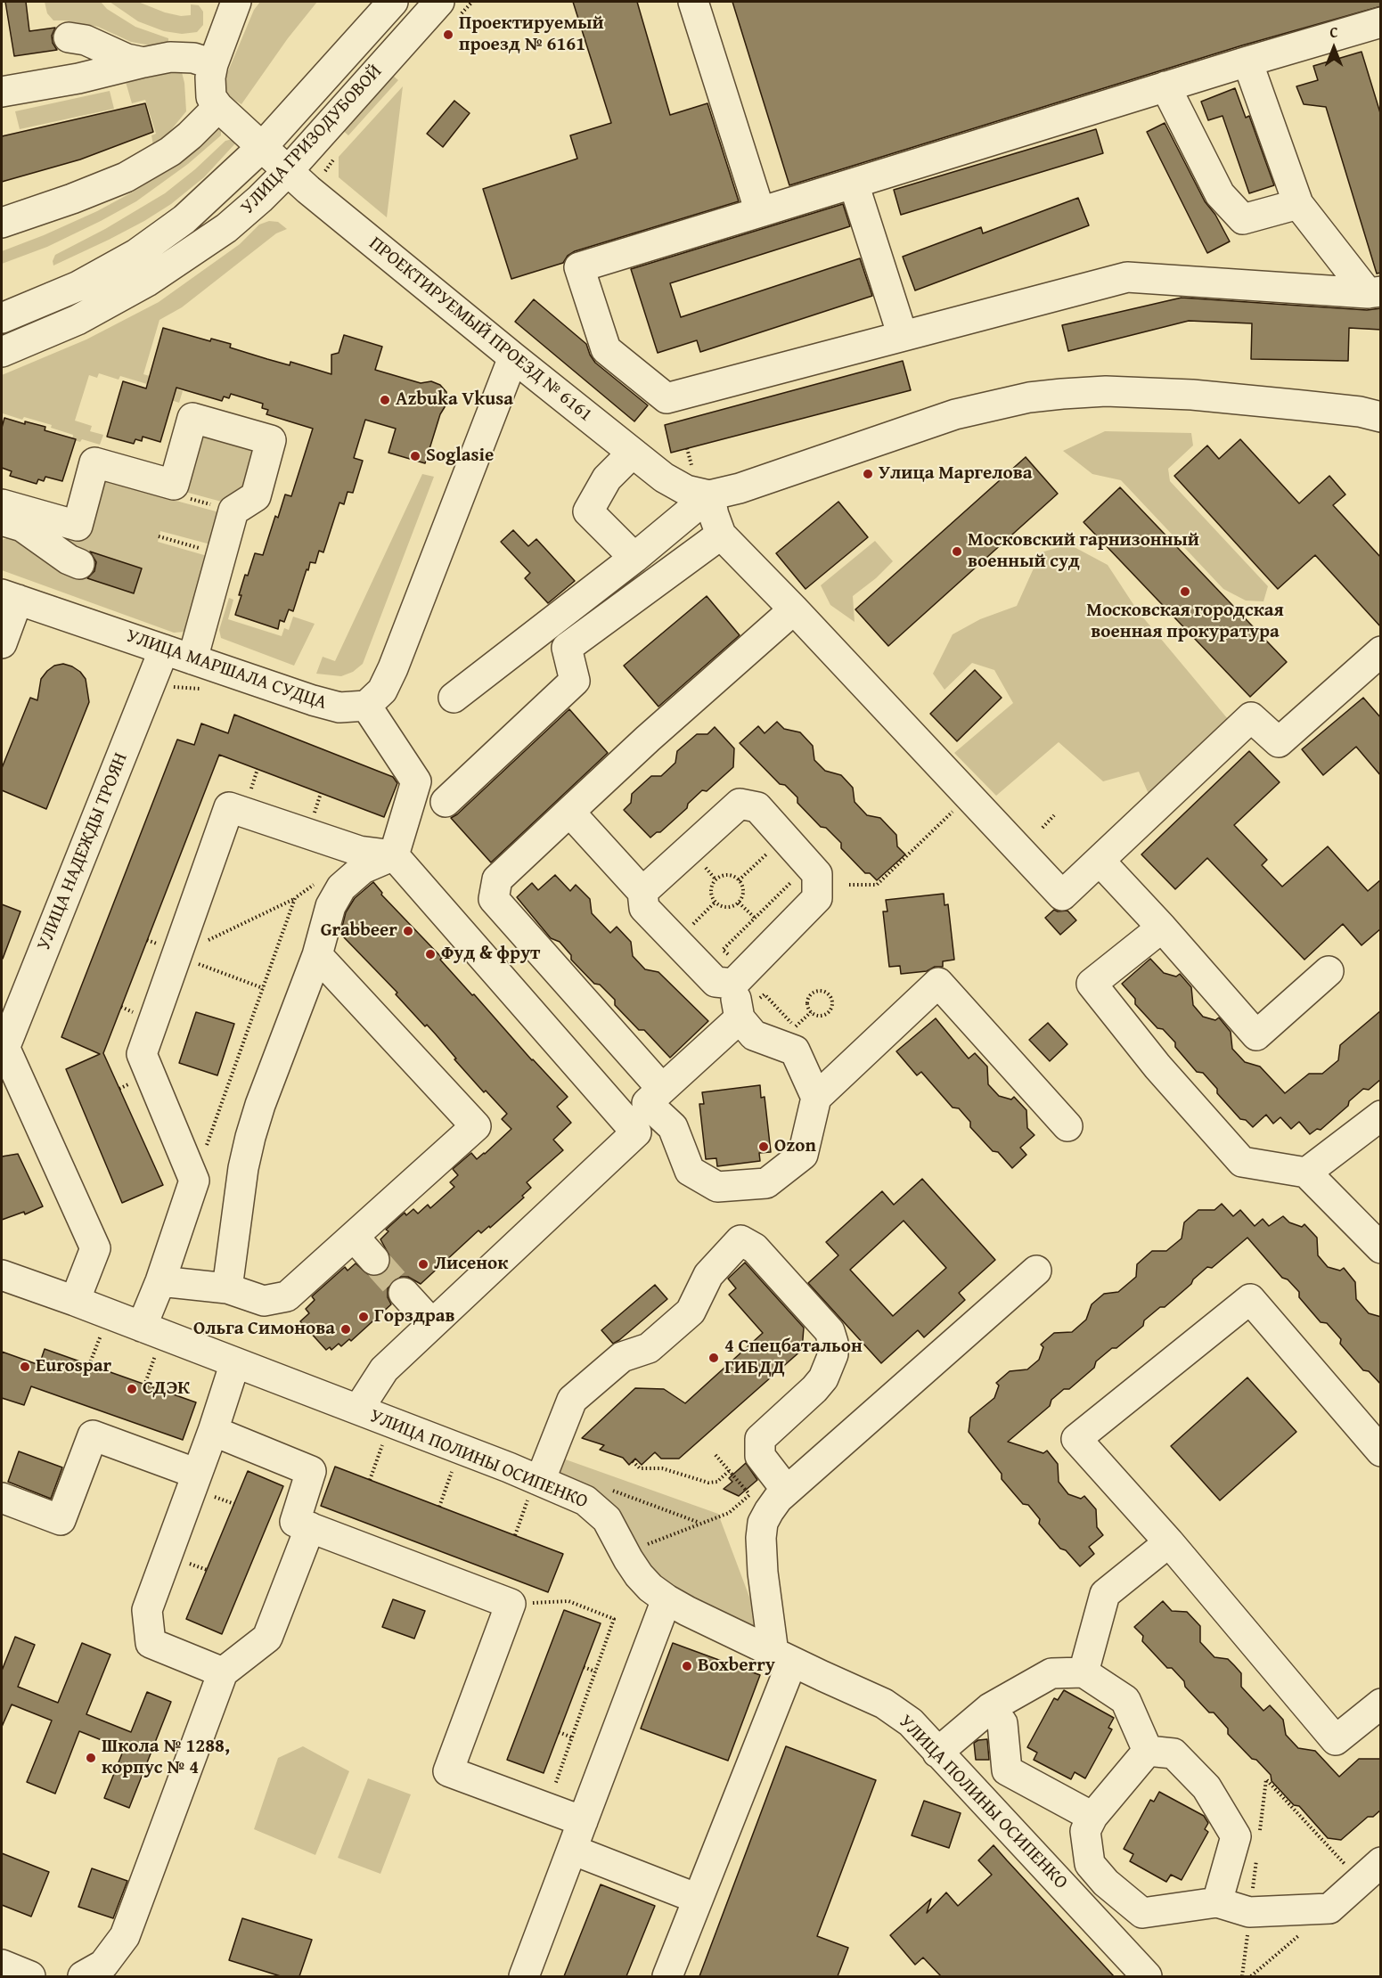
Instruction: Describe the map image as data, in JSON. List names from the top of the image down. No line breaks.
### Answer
{"streets":{"street":["УЛИЦА ГРИЗОДУБОВОЙ","ПРОЕКТИРУЕМЫЙ ПРОЕЗД № 6161","УЛИЦА МАРШАЛА СУДЦА","УЛИЦА НАДЕЖДЫ ТРОЯН","УЛИЦА ПОЛИНЫ ОСИПЕНКО"]},"crossings":[["УЛИЦА ГРИЗОДУБОВОЙ","ПРОЕКТИРУЕМЫЙ ПРОЕЗД № 6161"],["УЛИЦА МАРШАЛА СУДЦА","УЛИЦА НАДЕЖДЫ ТРОЯН"]],"places":["Проектируемый проезд № 6161","Azbuka Vkusa","Soglasie","Улица Маргелова","Московский гарнизонный военный суд","Московская городская военная прокуратура","Grabbeer","Фуд & фрут","Ozon","Лисенок","Горздрав","Ольга Симонова","4 Спецбатальон ГИБДД","Eurospar","СДЭК","Boxberry","Школа № 1288, корпус № 4"],"north":"top"}
